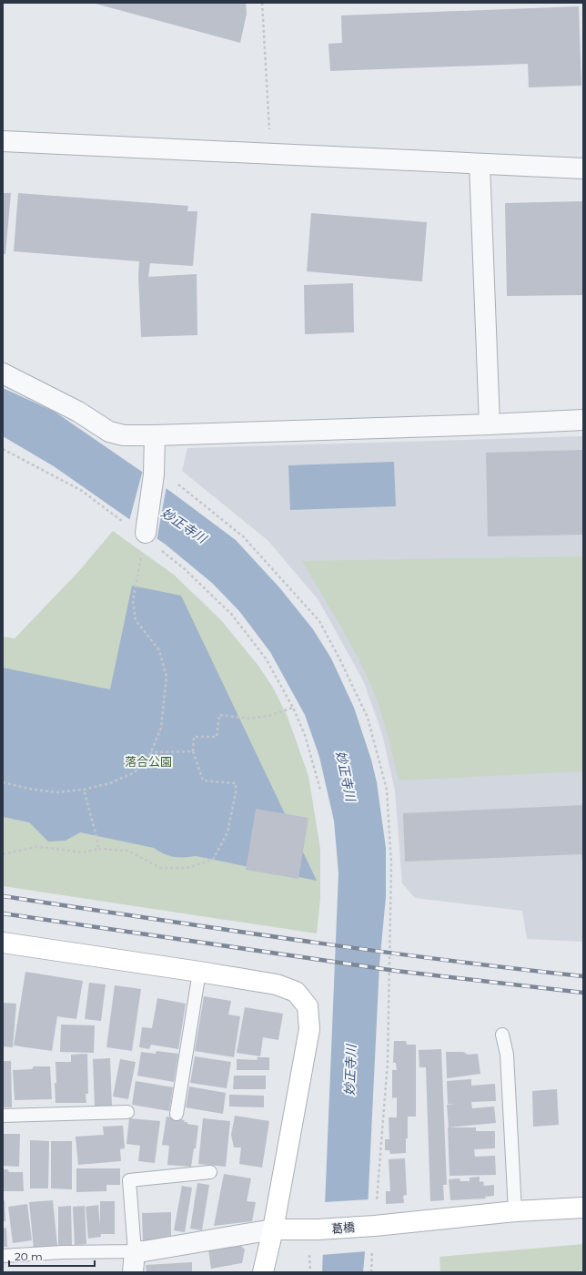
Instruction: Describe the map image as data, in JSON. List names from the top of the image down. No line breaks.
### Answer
{"streets":{"street":["葛橋"]},"water":["妙正寺川"],"parks":["落合公園"],"scale_bar":"20 m"}
